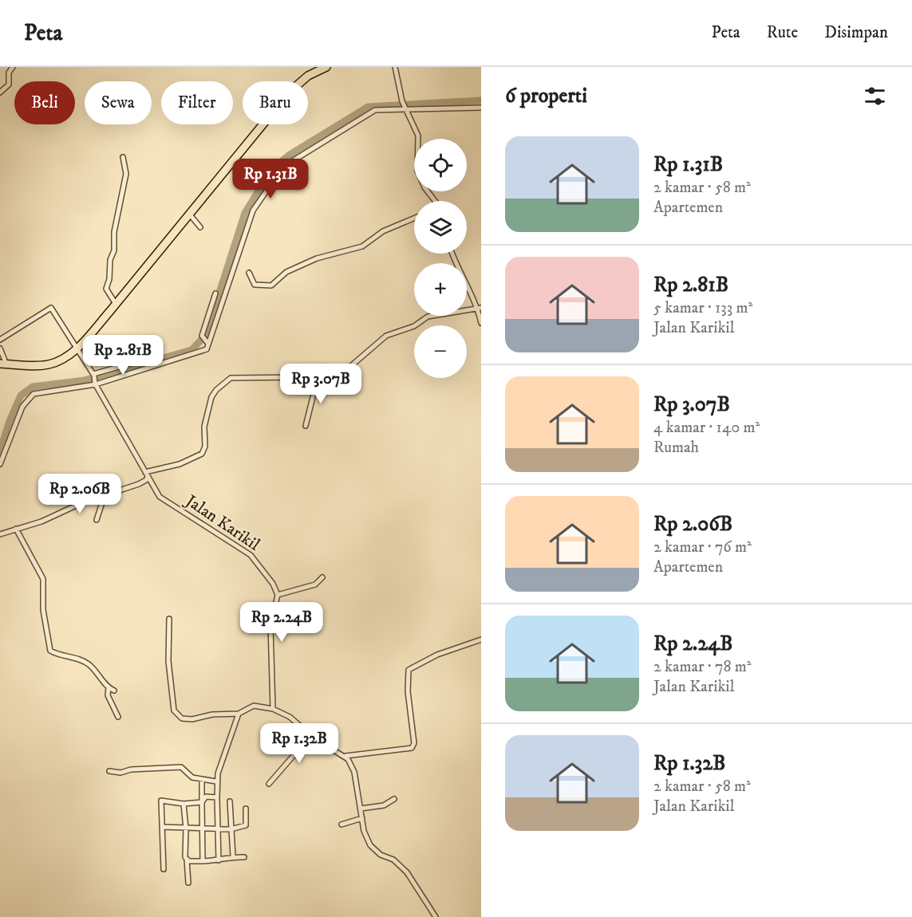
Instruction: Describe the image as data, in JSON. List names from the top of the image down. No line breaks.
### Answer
{"streets":{"street":["Jalan Karikil"]},"page":{"header":"Peta","nav":["Peta","Rute","Disimpan"],"heading":"6 properti","chip":["Beli","Sewa","Filter","Baru"],"list":[{"name":"Rp 1.31B","note":"2 kamar · 58 m² · Apartemen"},{"name":"Rp 2.81B","note":"5 kamar · 133 m² · Jalan Karikil"},{"name":"Rp 3.07B","note":"4 kamar · 140 m² · Rumah"},{"name":"Rp 2.06B","note":"2 kamar · 76 m² · Apartemen"},{"name":"Rp 2.24B","note":"2 kamar · 78 m² · Jalan Karikil"},{"name":"Rp 1.32B","note":"2 kamar · 58 m² · Jalan Karikil"}],"map_buttons":["+","−"],"price":["Rp 1.31B","Rp 2.81B","Rp 3.07B","Rp 2.06B","Rp 2.24B","Rp 1.32B"]}}
